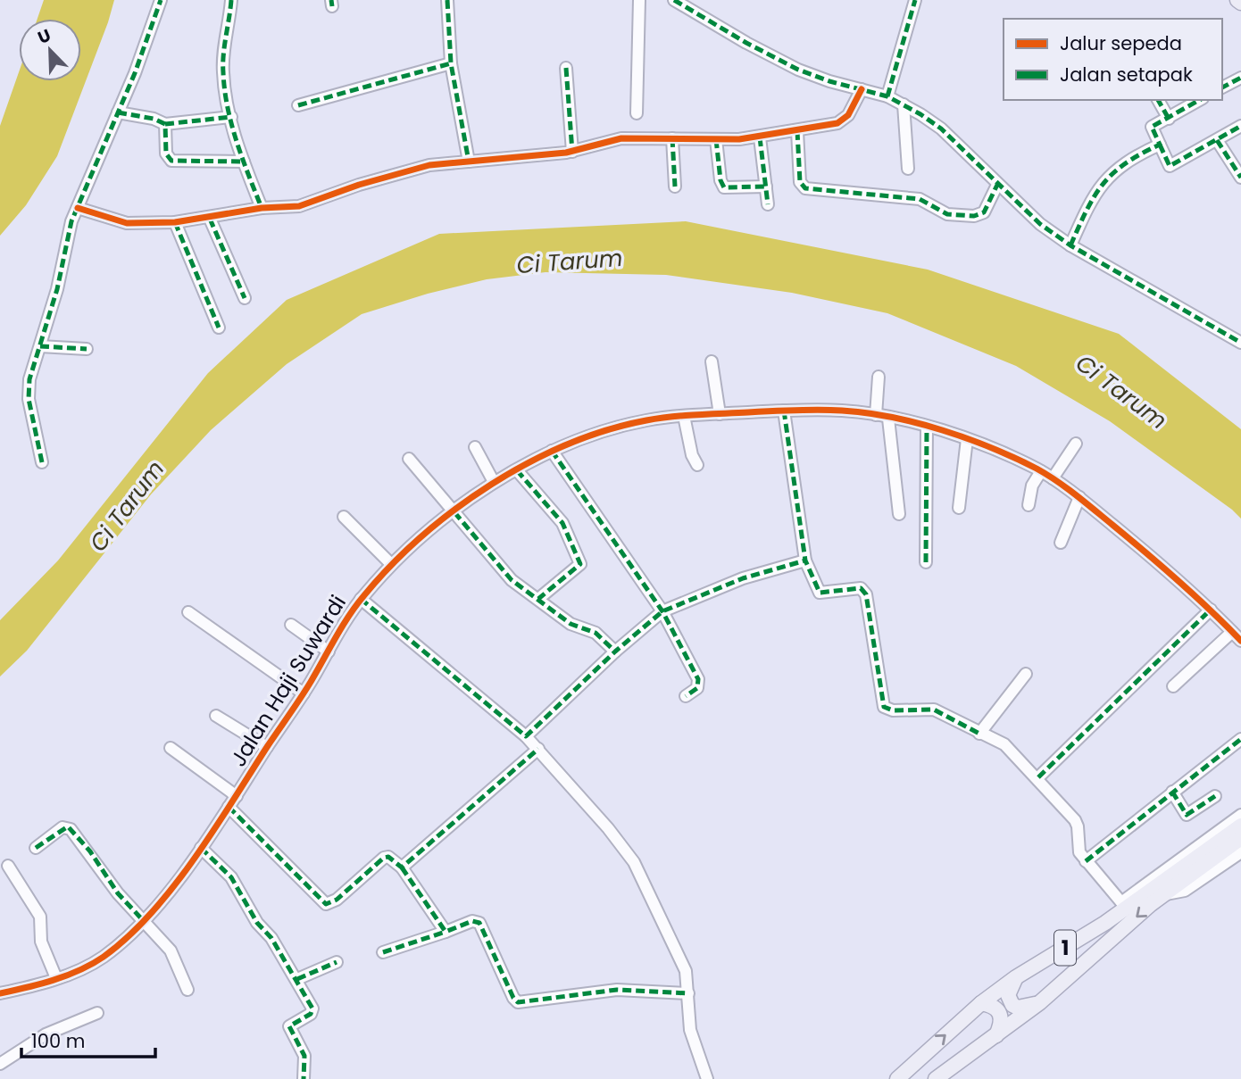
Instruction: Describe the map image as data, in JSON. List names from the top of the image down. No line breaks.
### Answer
{"streets":{"main road":["1"],"street":["Jalan Haji Suwardi"]},"water":["Ci Tarum"],"legend":["Jalur sepeda","Jalan setapak"],"scale_bar":"100 m","north":"top left"}
